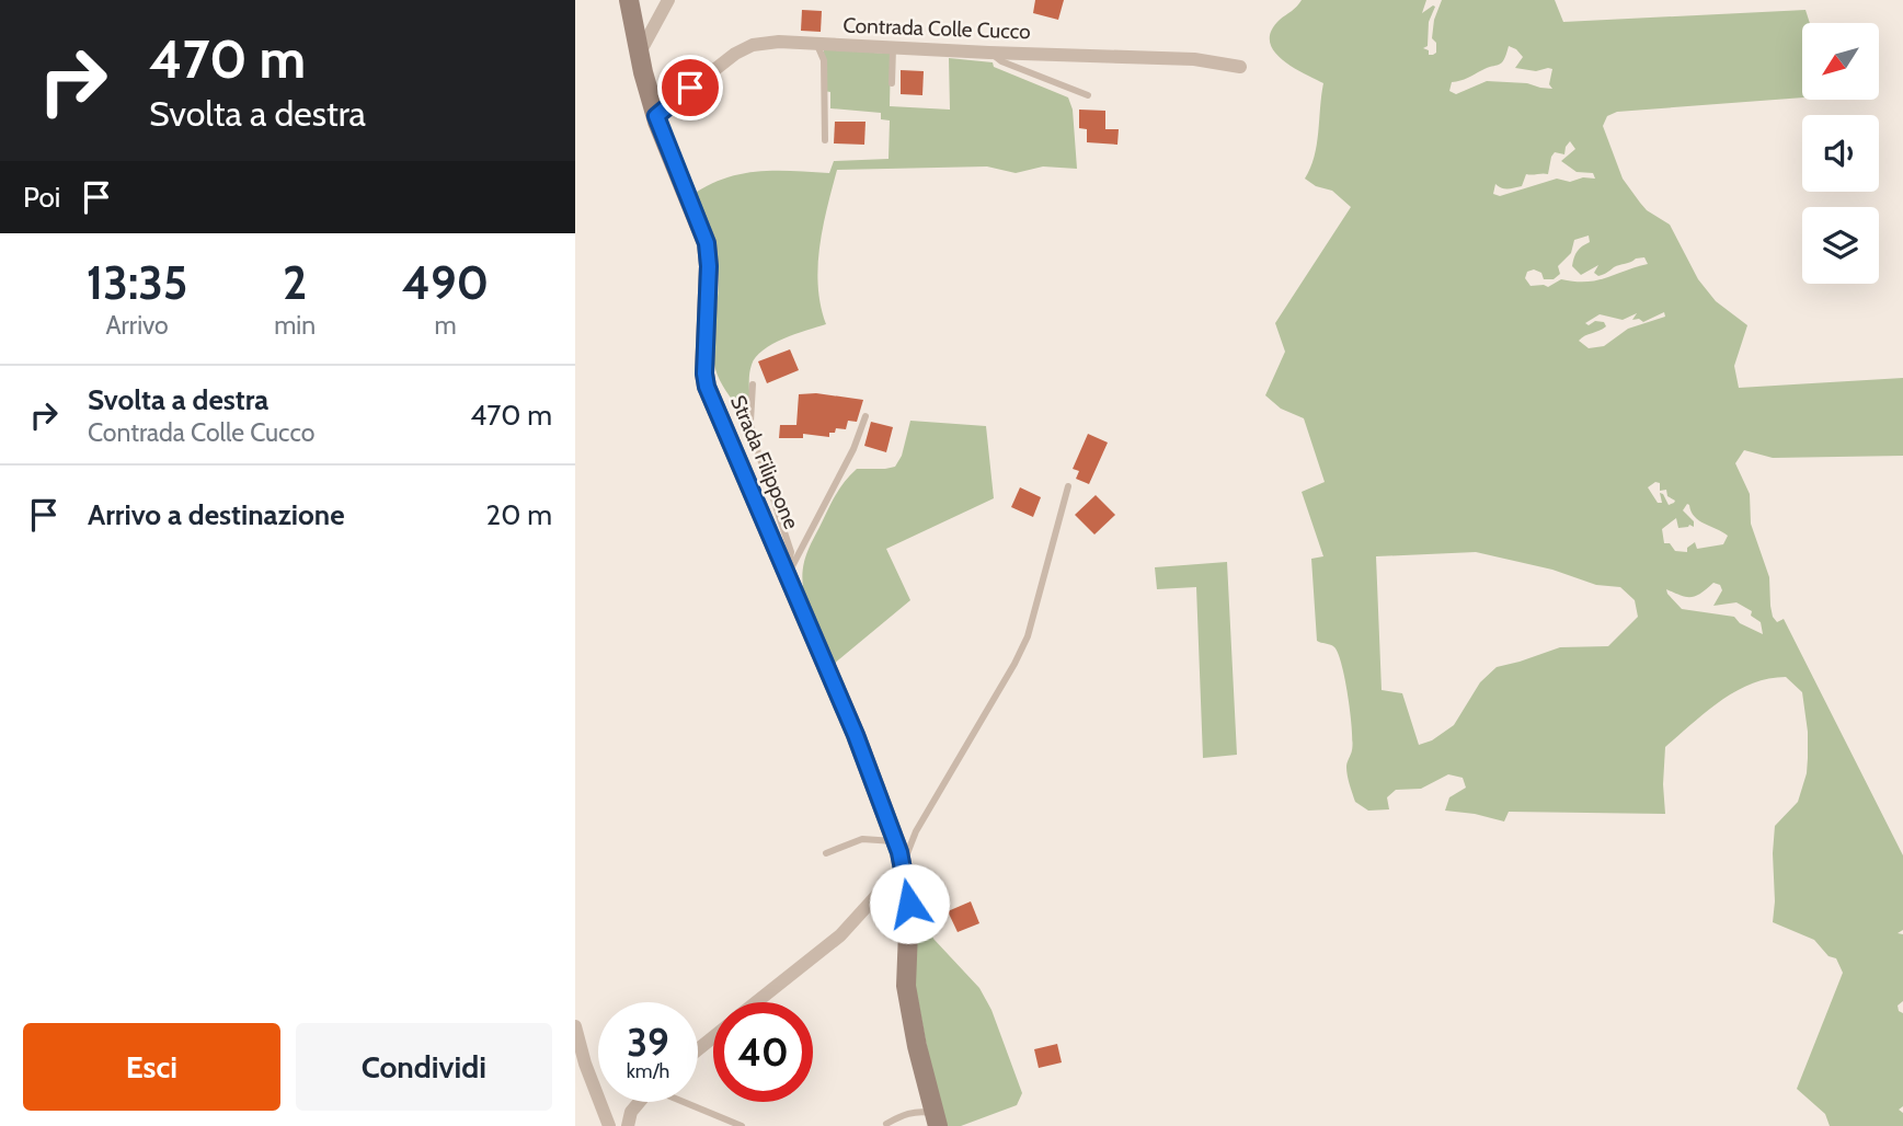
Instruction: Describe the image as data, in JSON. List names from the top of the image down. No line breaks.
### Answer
{"streets":{"street":["Contrada Colle Cucco","Strada Filippone"]},"crossings":[["Contrada Colle Cucco","Strada Filippone"]],"north":"bottom left","page":{"turn":["470 m","Svolta a destra"],"then":"Poi","eta":["13:35","Arrivo","2","min","490","m"],"list":[{"name":"Svolta a destra","note":"Contrada Colle Cucco","value":"470 m"},{"name":"Arrivo a destinazione","value":"20 m"}],"speed":"39 km/h","limit":"40","buttons":["Esci","Condividi"]}}
